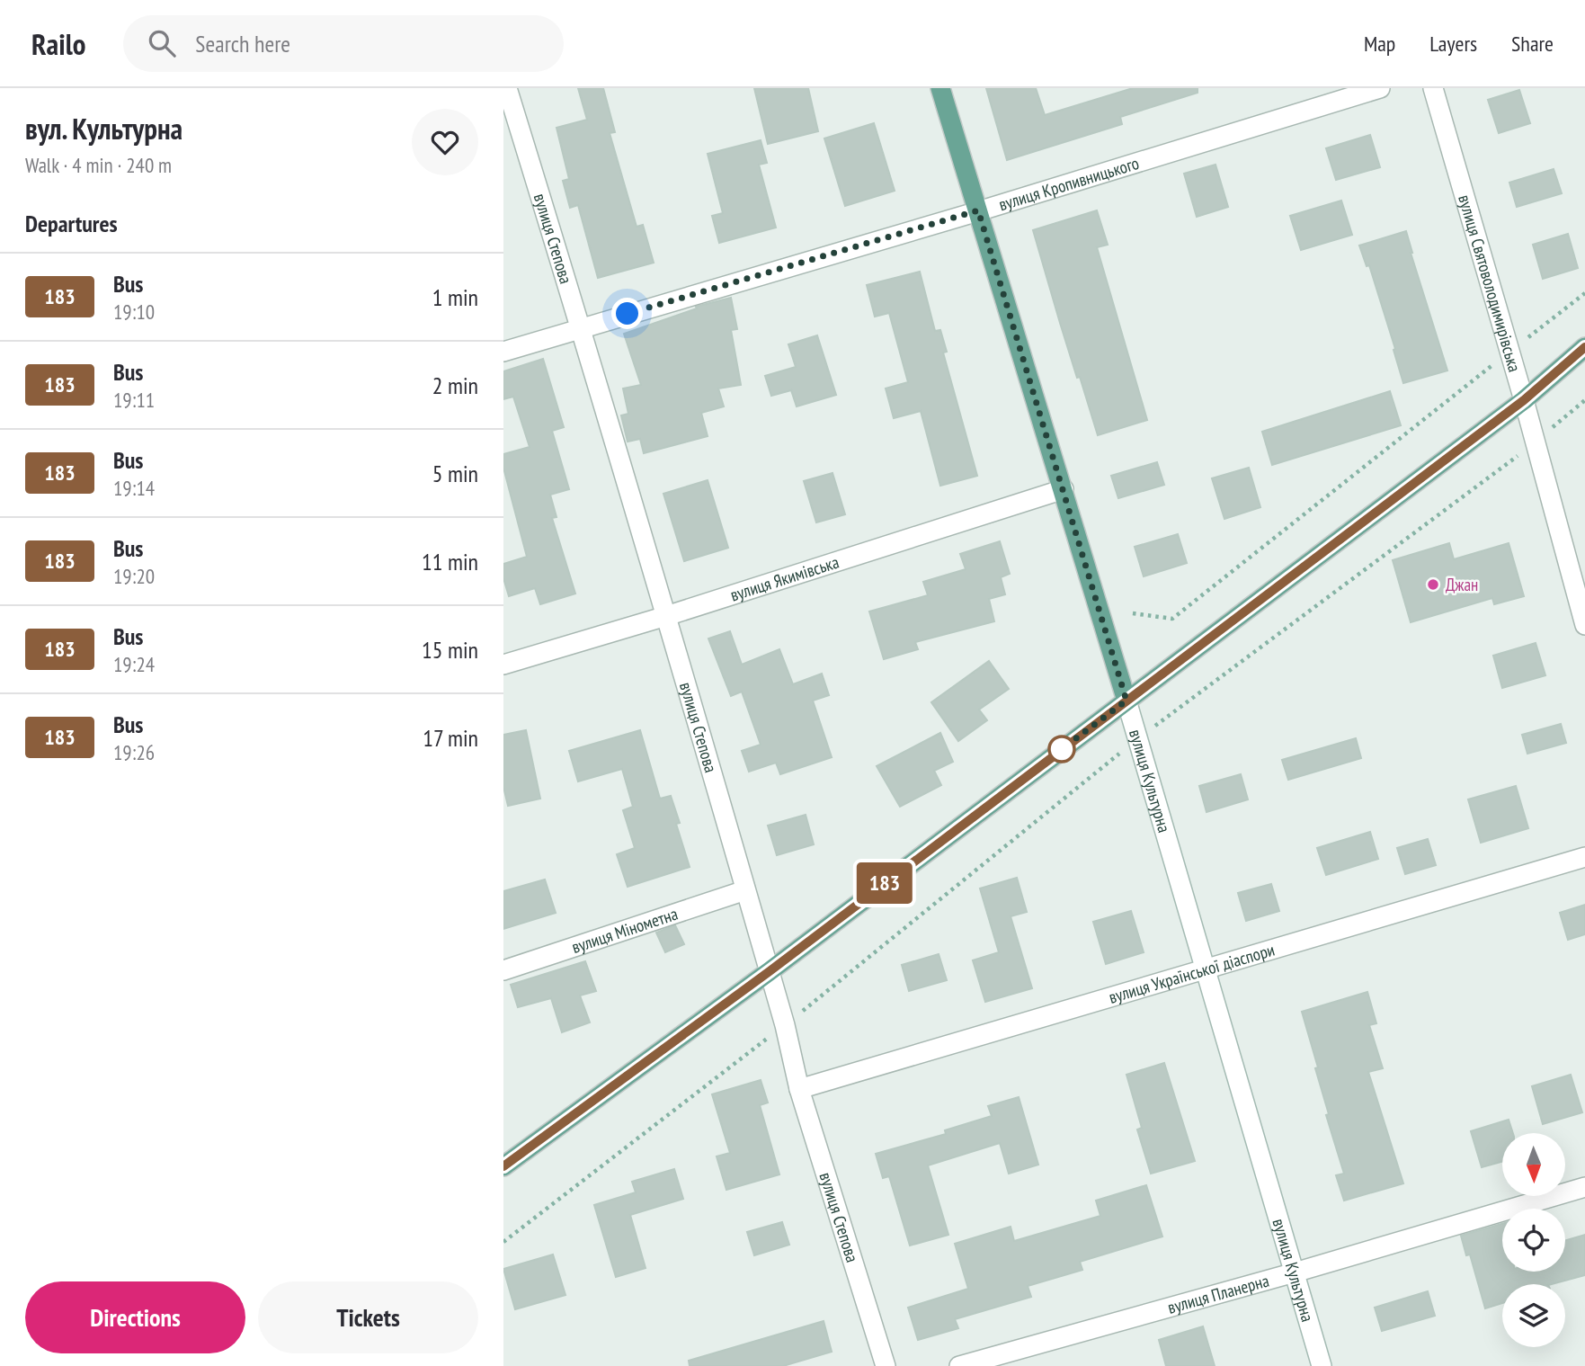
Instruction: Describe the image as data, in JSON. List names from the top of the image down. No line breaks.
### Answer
{"streets":{"main road":["вулиця Культурна"],"street":["вулиця Кропивницького","вулиця Степова","вулиця Святоволодимирівська","вулиця Якимівська","вулиця Мінометна","вулиця Української діаспори","вулиця Планерна"]},"crossings":[["вулиця Кропивницького","вулиця Степова"],["вулиця Кропивницького","вулиця Культурна"],["вулиця Степова","вулиця Якимівська"],["вулиця Степова","вулиця Мінометна"],["вулиця Степова","вулиця Української діаспори"],["вулиця Якимівська","вулиця Культурна"],["вулиця Культурна","вулиця Української діаспори"],["вулиця Культурна","вулиця Планерна"]],"places":["Джан"],"lines":["bus line 183"],"north":"bottom","page":{"header":"Railo","search":"Search here","nav":["Map","Layers","Share"],"heading":[["вул. Культурна","Walk · 4 min · 240 m"],"Departures"],"on_map":"183","list":[{"mark":"183","name":"Bus","note":"19:10","value":"1 min"},{"mark":"183","name":"Bus","note":"19:11","value":"2 min"},{"mark":"183","name":"Bus","note":"19:14","value":"5 min"},{"mark":"183","name":"Bus","note":"19:20","value":"11 min"},{"mark":"183","name":"Bus","note":"19:24","value":"15 min"},{"mark":"183","name":"Bus","note":"19:26","value":"17 min"}],"buttons":["Directions","Tickets"]}}
